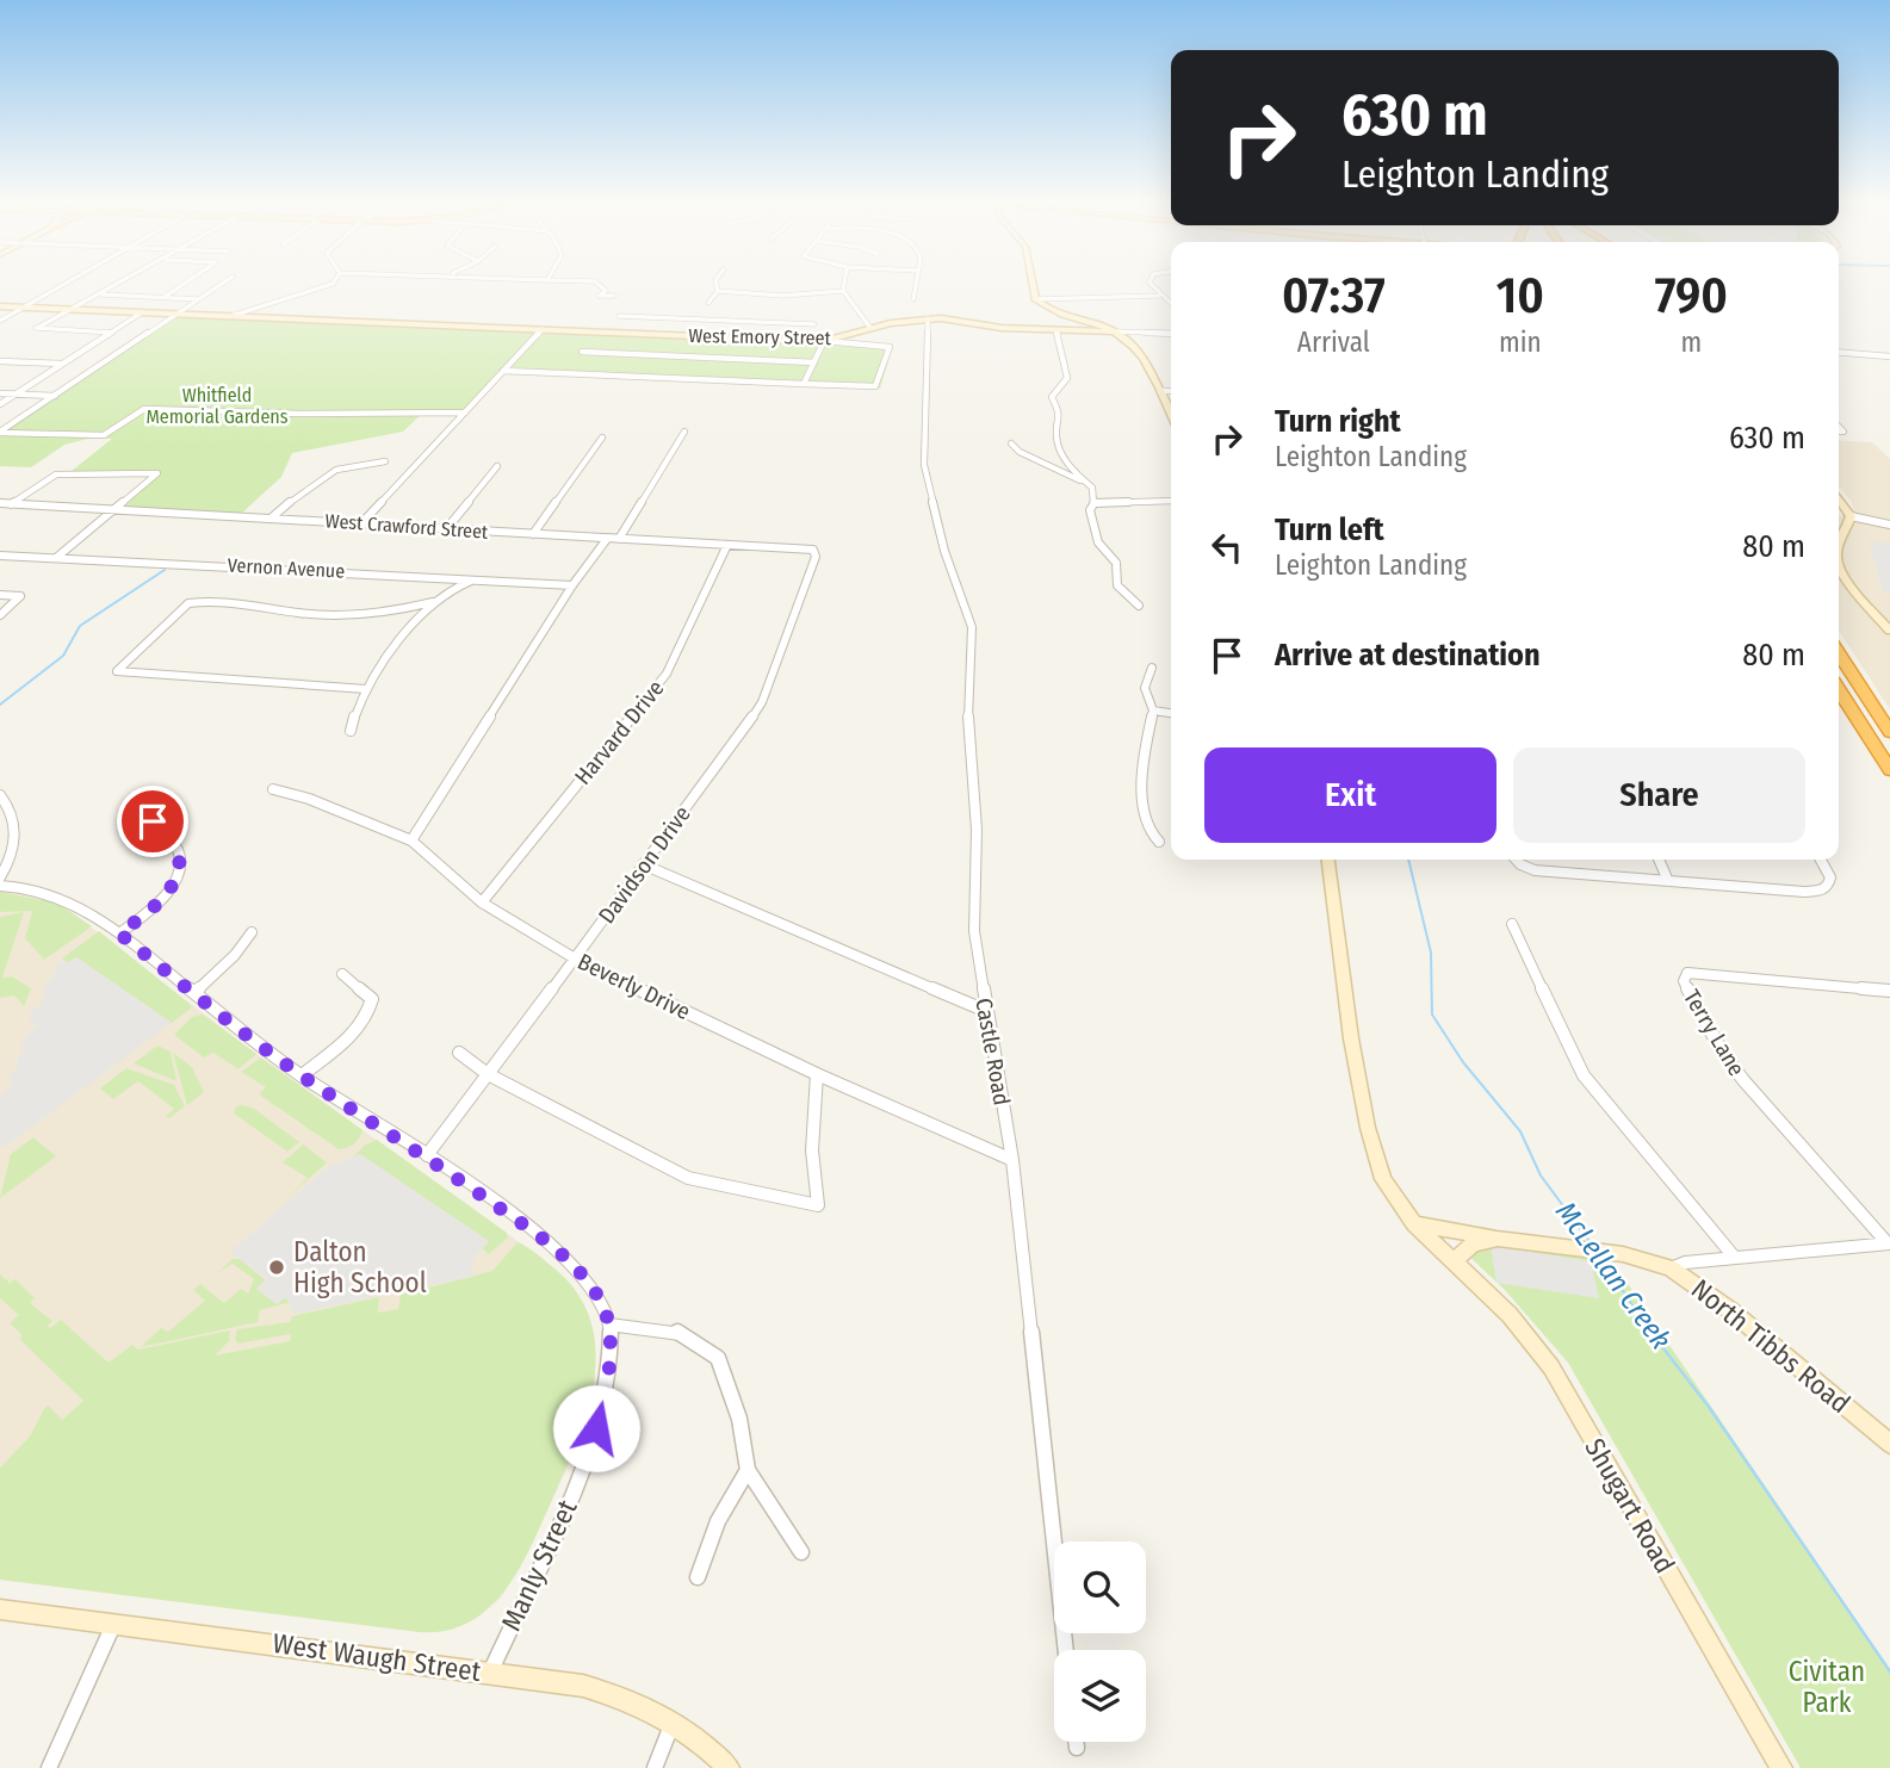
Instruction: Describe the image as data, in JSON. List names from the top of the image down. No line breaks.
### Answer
{"streets":{"street":["West Emory Street","West Crawford Street","Vernon Avenue","Harvard Drive","Davidson Drive","Beverly Drive","Terry Lane","Castle Road","North Tibbs Road","Shugart Road","Manly Street","West Waugh Street"]},"crossings":[["West Emory Street","Castle Road"],["West Crawford Street","Harvard Drive"],["West Crawford Street","Davidson Drive"],["Harvard Drive","Beverly Drive"],["Davidson Drive","Beverly Drive"],["Beverly Drive","Castle Road"],["Manly Street","West Waugh Street"]],"water":["McLellan Creek"],"parks":["Whitfield Memorial Gardens","Civitan Park"],"places":["Dalton High School"],"page":{"turn":["630 m","Leighton Landing"],"eta":["07:37","Arrival","10","min","790","m"],"list":[{"name":"Turn right","note":"Leighton Landing","value":"630 m"},{"name":"Turn left","note":"Leighton Landing","value":"80 m"},{"name":"Arrive at destination","value":"80 m"}],"buttons":["Exit","Share"]}}
